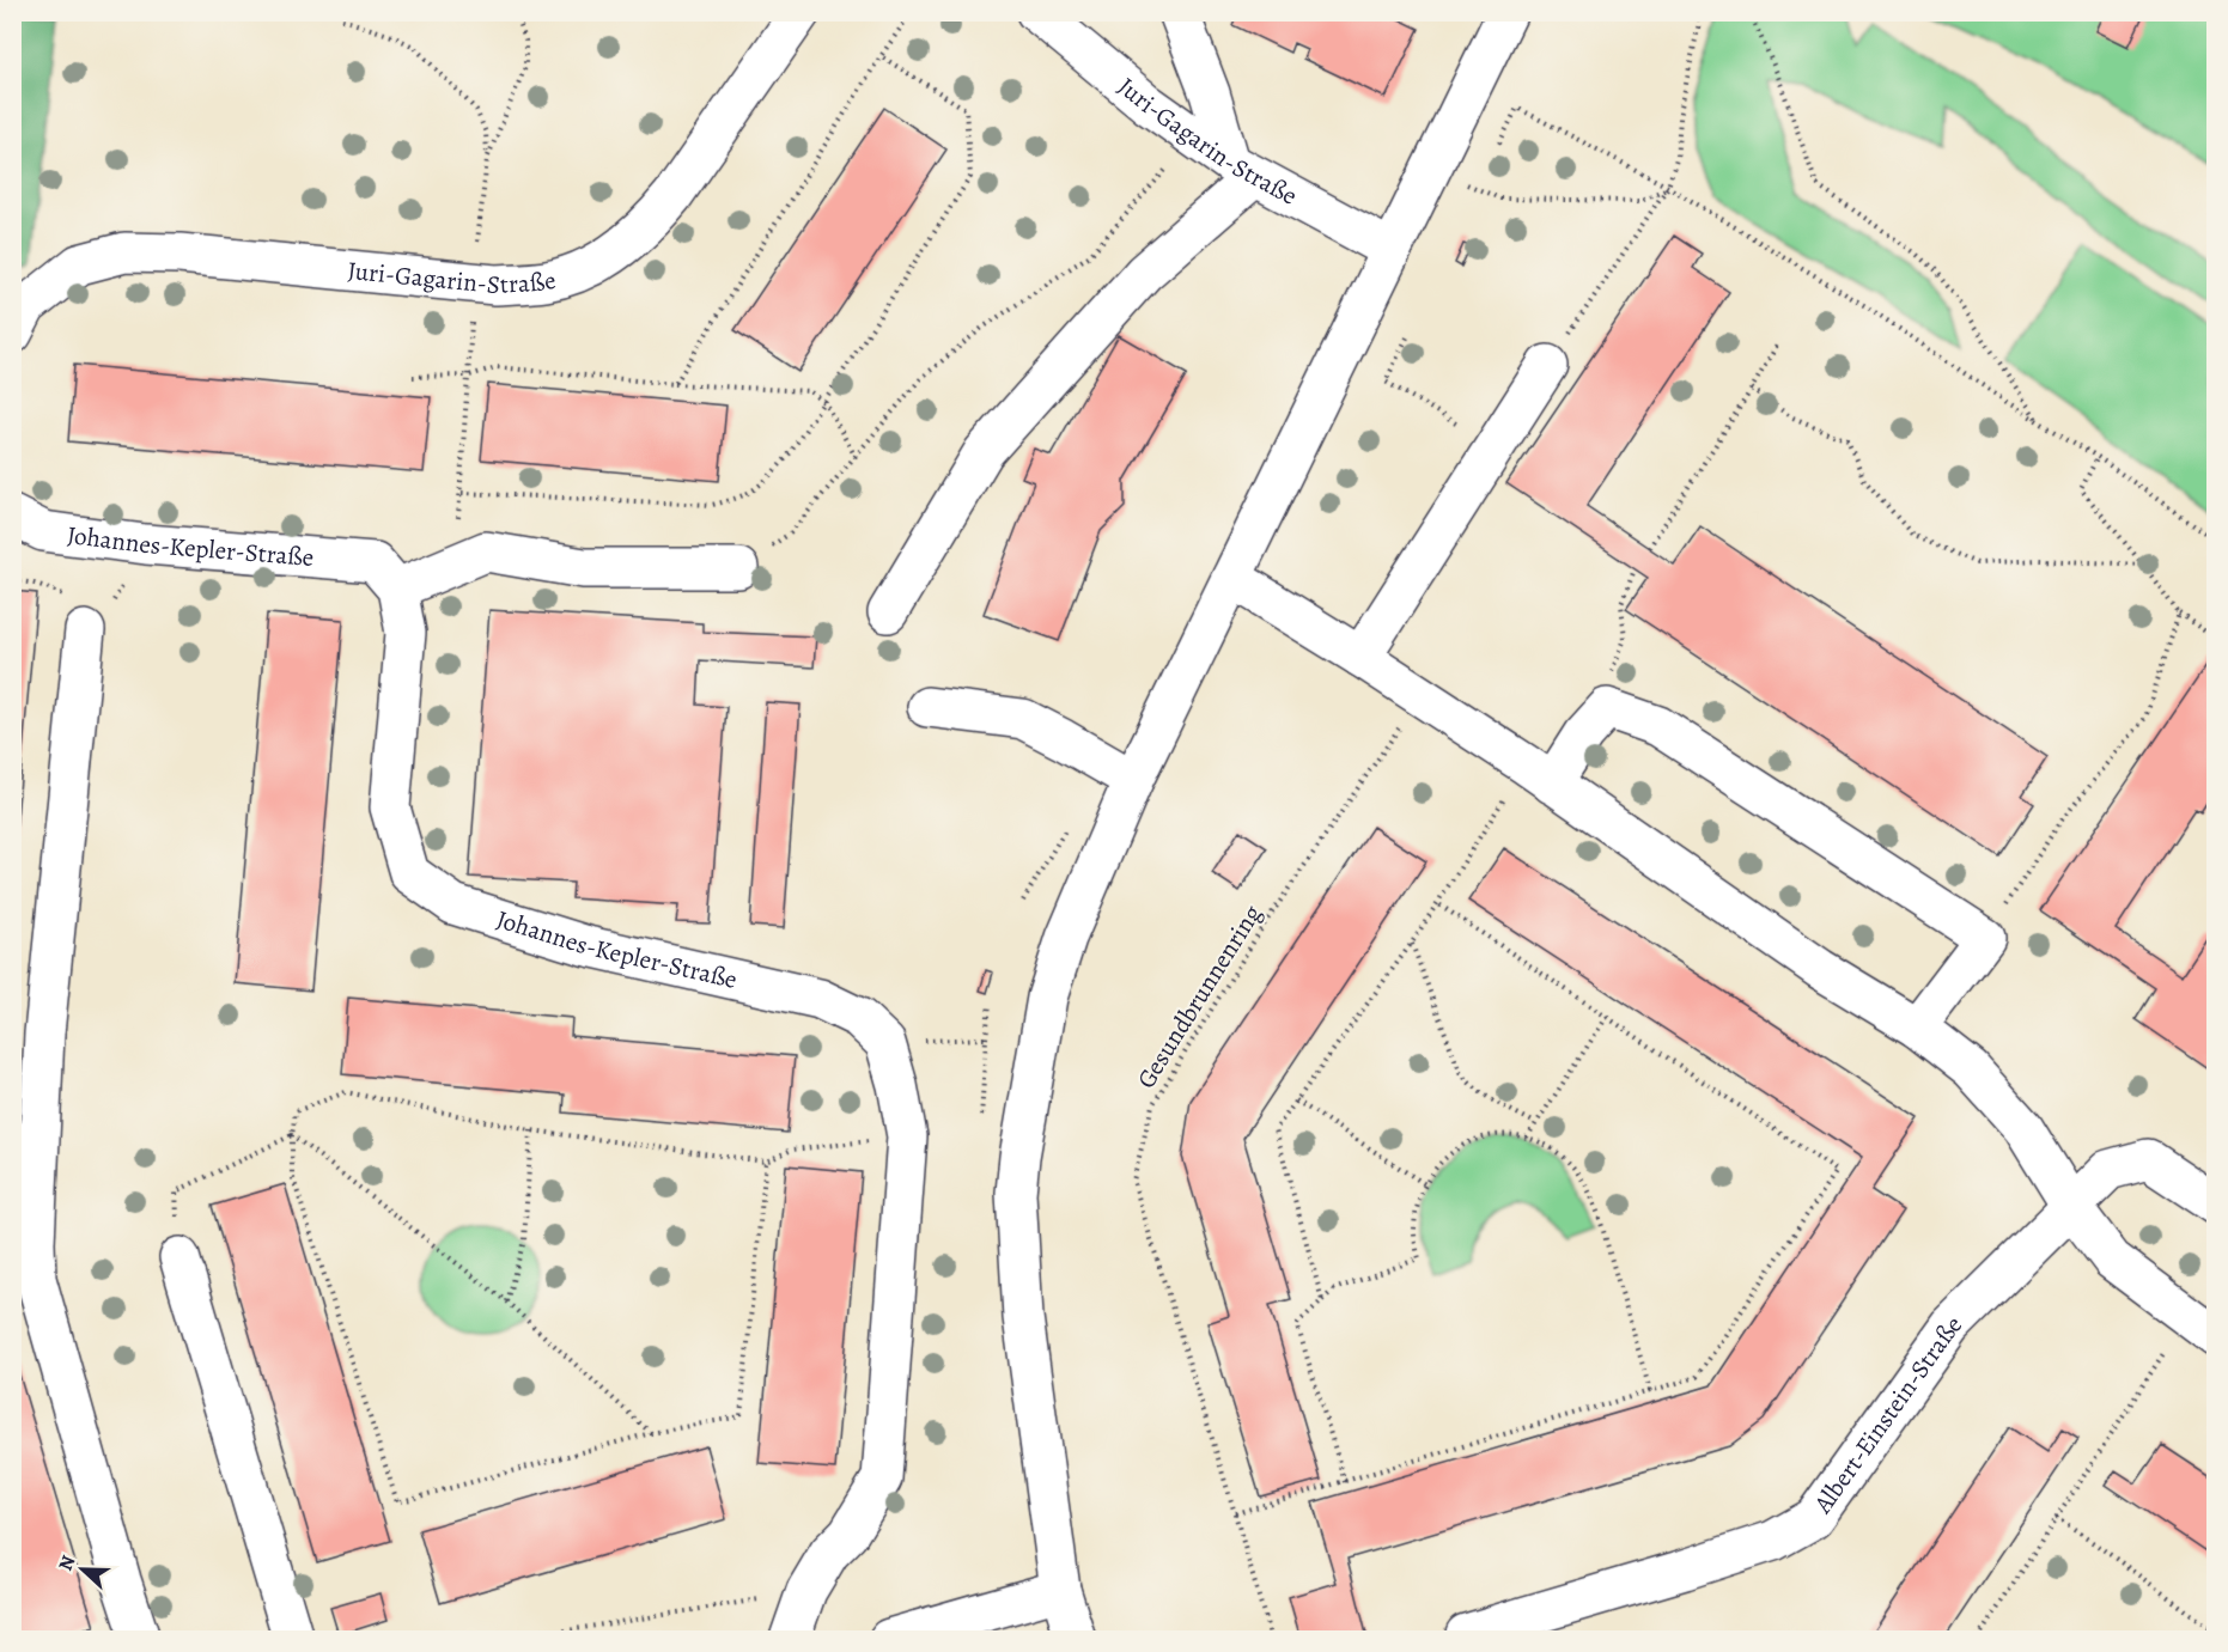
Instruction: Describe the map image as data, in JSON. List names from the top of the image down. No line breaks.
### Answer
{"streets":{"street":["Juri-Gagarin-Straße","Johannes-Kepler-Straße","Albert-Einstein-Straße"],"path":["Gesundbrunnenring"]},"north":"left"}
